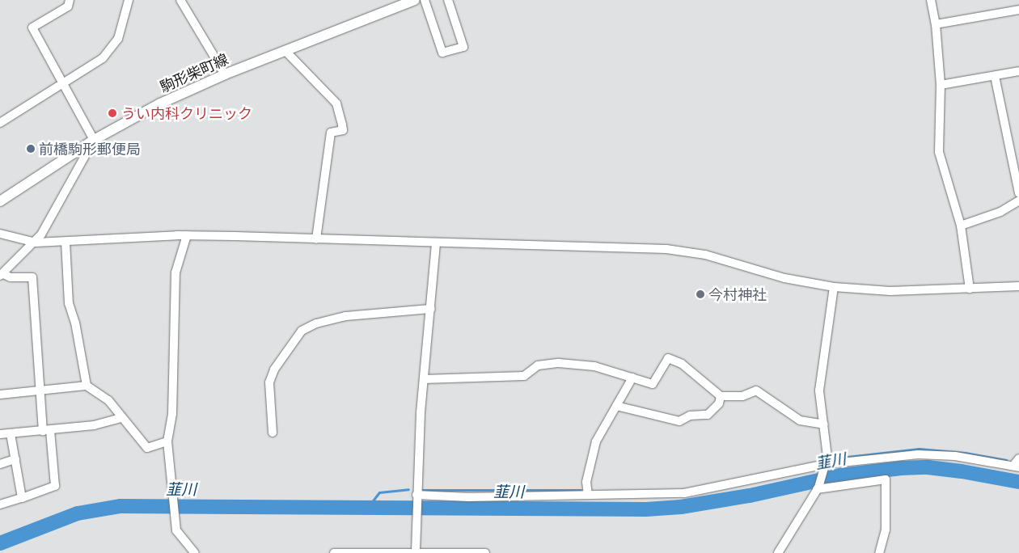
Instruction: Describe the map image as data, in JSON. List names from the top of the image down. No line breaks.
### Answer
{"streets":{"main road":["駒形柴町線"]},"water":["韮川"],"places":["うい内科クリニック","前橋駒形郵便局","今村神社"]}
